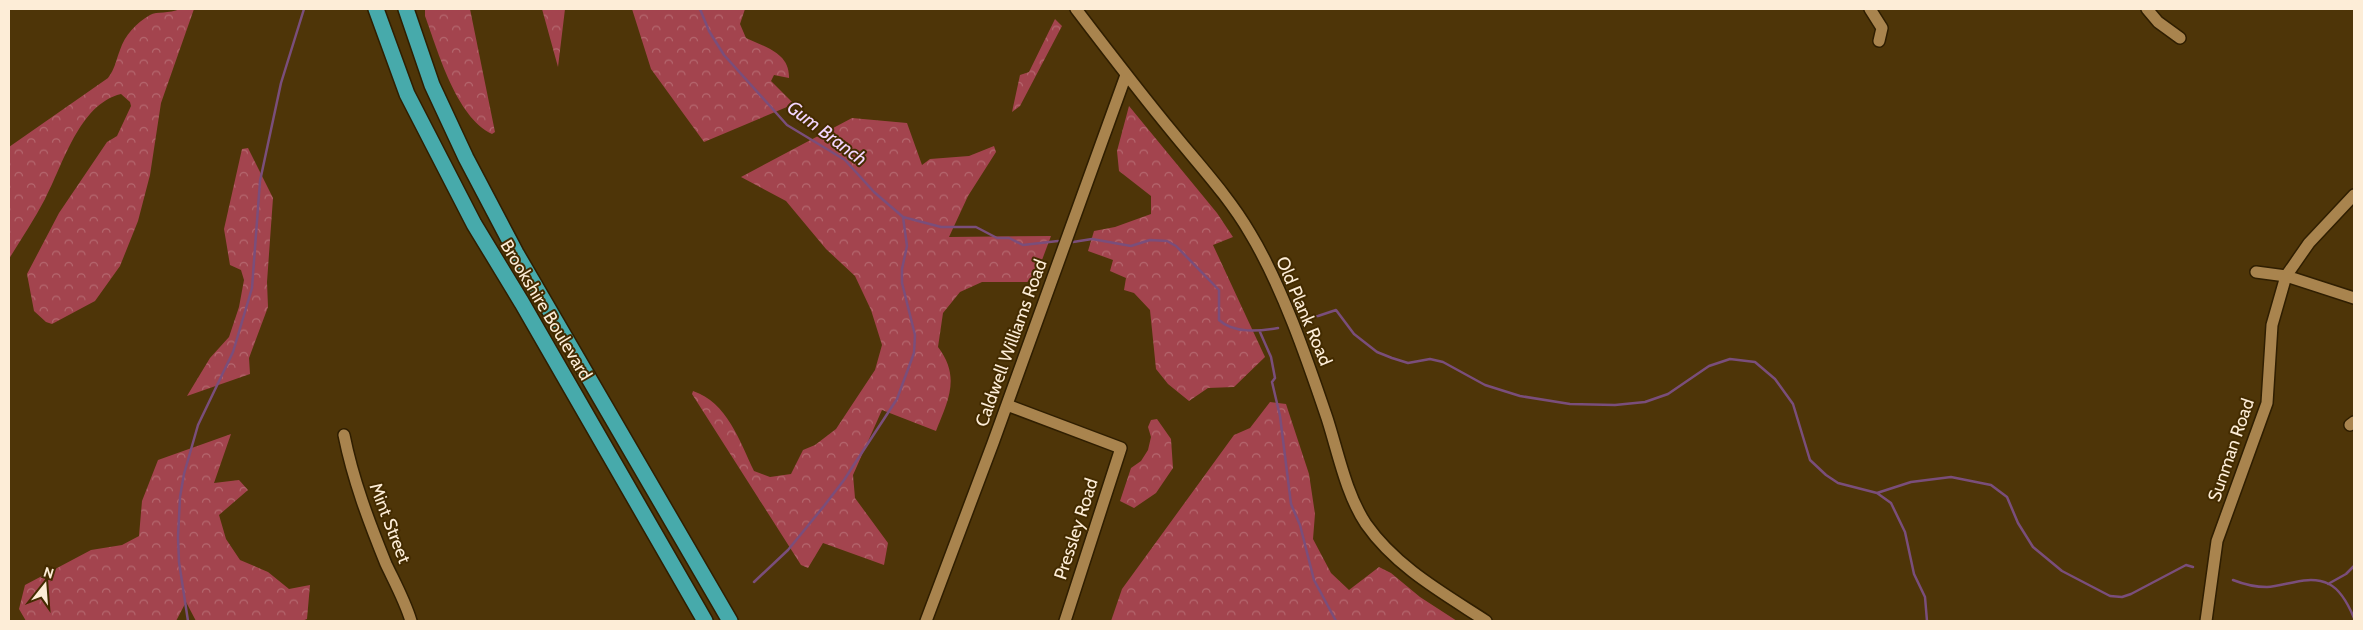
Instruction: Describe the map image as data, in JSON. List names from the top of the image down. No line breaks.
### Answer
{"streets":{"highway":["Brookshire Boulevard"],"street":["Old Plank Road","Caldwell Williams Road","Sunman Road","Mint Street","Pressley Road"]},"crossings":[["Old Plank Road","Caldwell Williams Road"],["Caldwell Williams Road","Pressley Road"]],"water":["Gum Branch"],"north":"top"}
